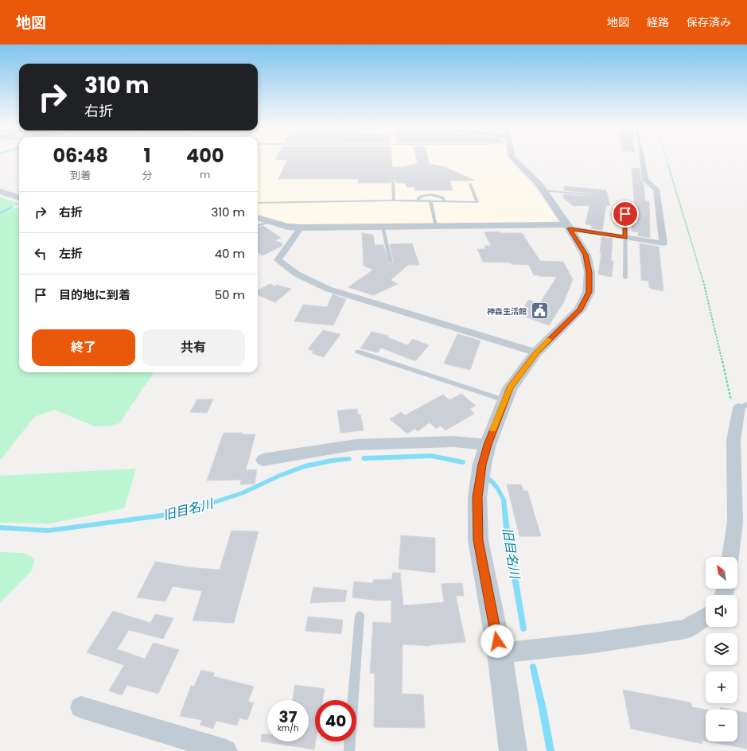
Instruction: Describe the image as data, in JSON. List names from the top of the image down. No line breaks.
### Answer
{"water":["旧目名川"],"places":{"public building":["神森生活館"]},"north":"top left","page":{"header":"地図","nav":["地図","経路","保存済み"],"turn":["310 m","右折"],"eta":["06:48","到着","1","分","400","m"],"list":[{"name":"右折","value":"310 m"},{"name":"左折","value":"40 m"},{"name":"目的地に到着","value":"50 m"}],"buttons":["終了","共有"],"map_buttons":["+","−"],"speed":"37 km/h","limit":"40"}}
